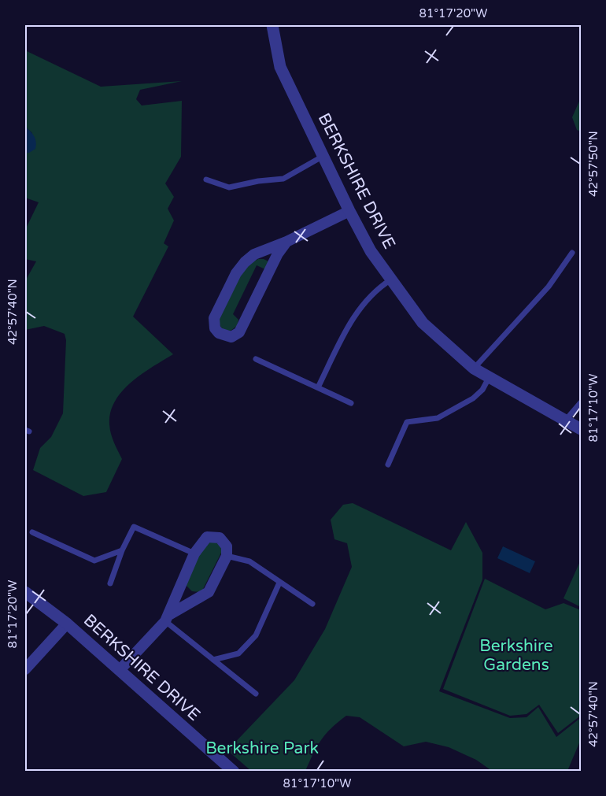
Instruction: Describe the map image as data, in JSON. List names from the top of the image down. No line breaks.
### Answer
{"streets":{"street":["BERKSHIRE DRIVE"]},"parks":["Berkshire Gardens","Berkshire Park"],"coordinates":["81°17'20\"W","42°57'50\"N","42°57'40\"N","81°17'10\"W"]}
